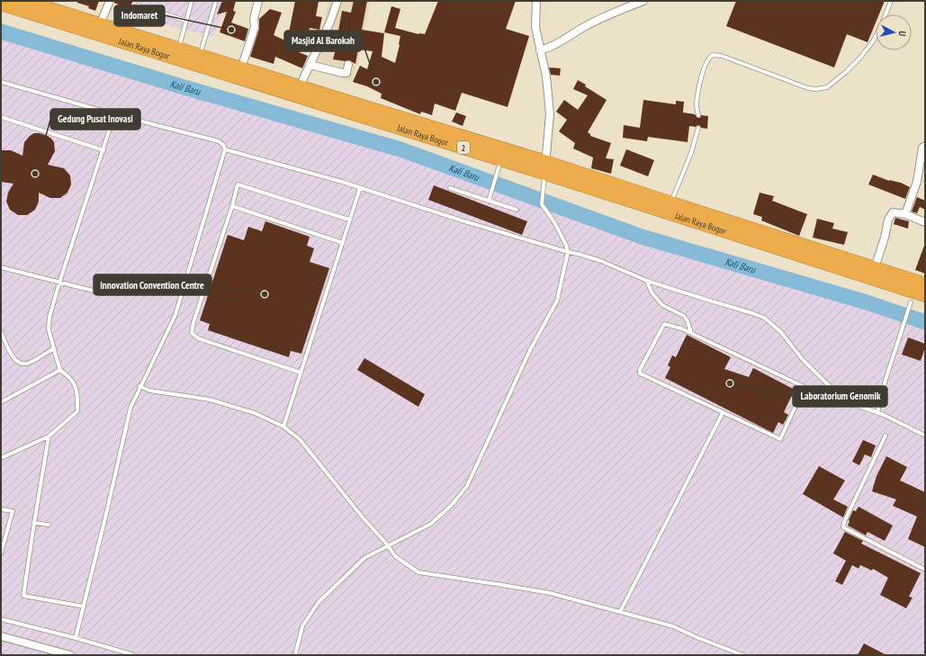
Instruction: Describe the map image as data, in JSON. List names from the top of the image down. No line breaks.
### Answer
{"streets":{"highway":["Jalan Raya Bogor","2"]},"water":["Kali Baru"],"places":["Indomaret","Masjid Al Barokah","Gedung Pusat Inovasi","Innovation Convention Centre","Laboratorium Genomik"],"north":"right"}
